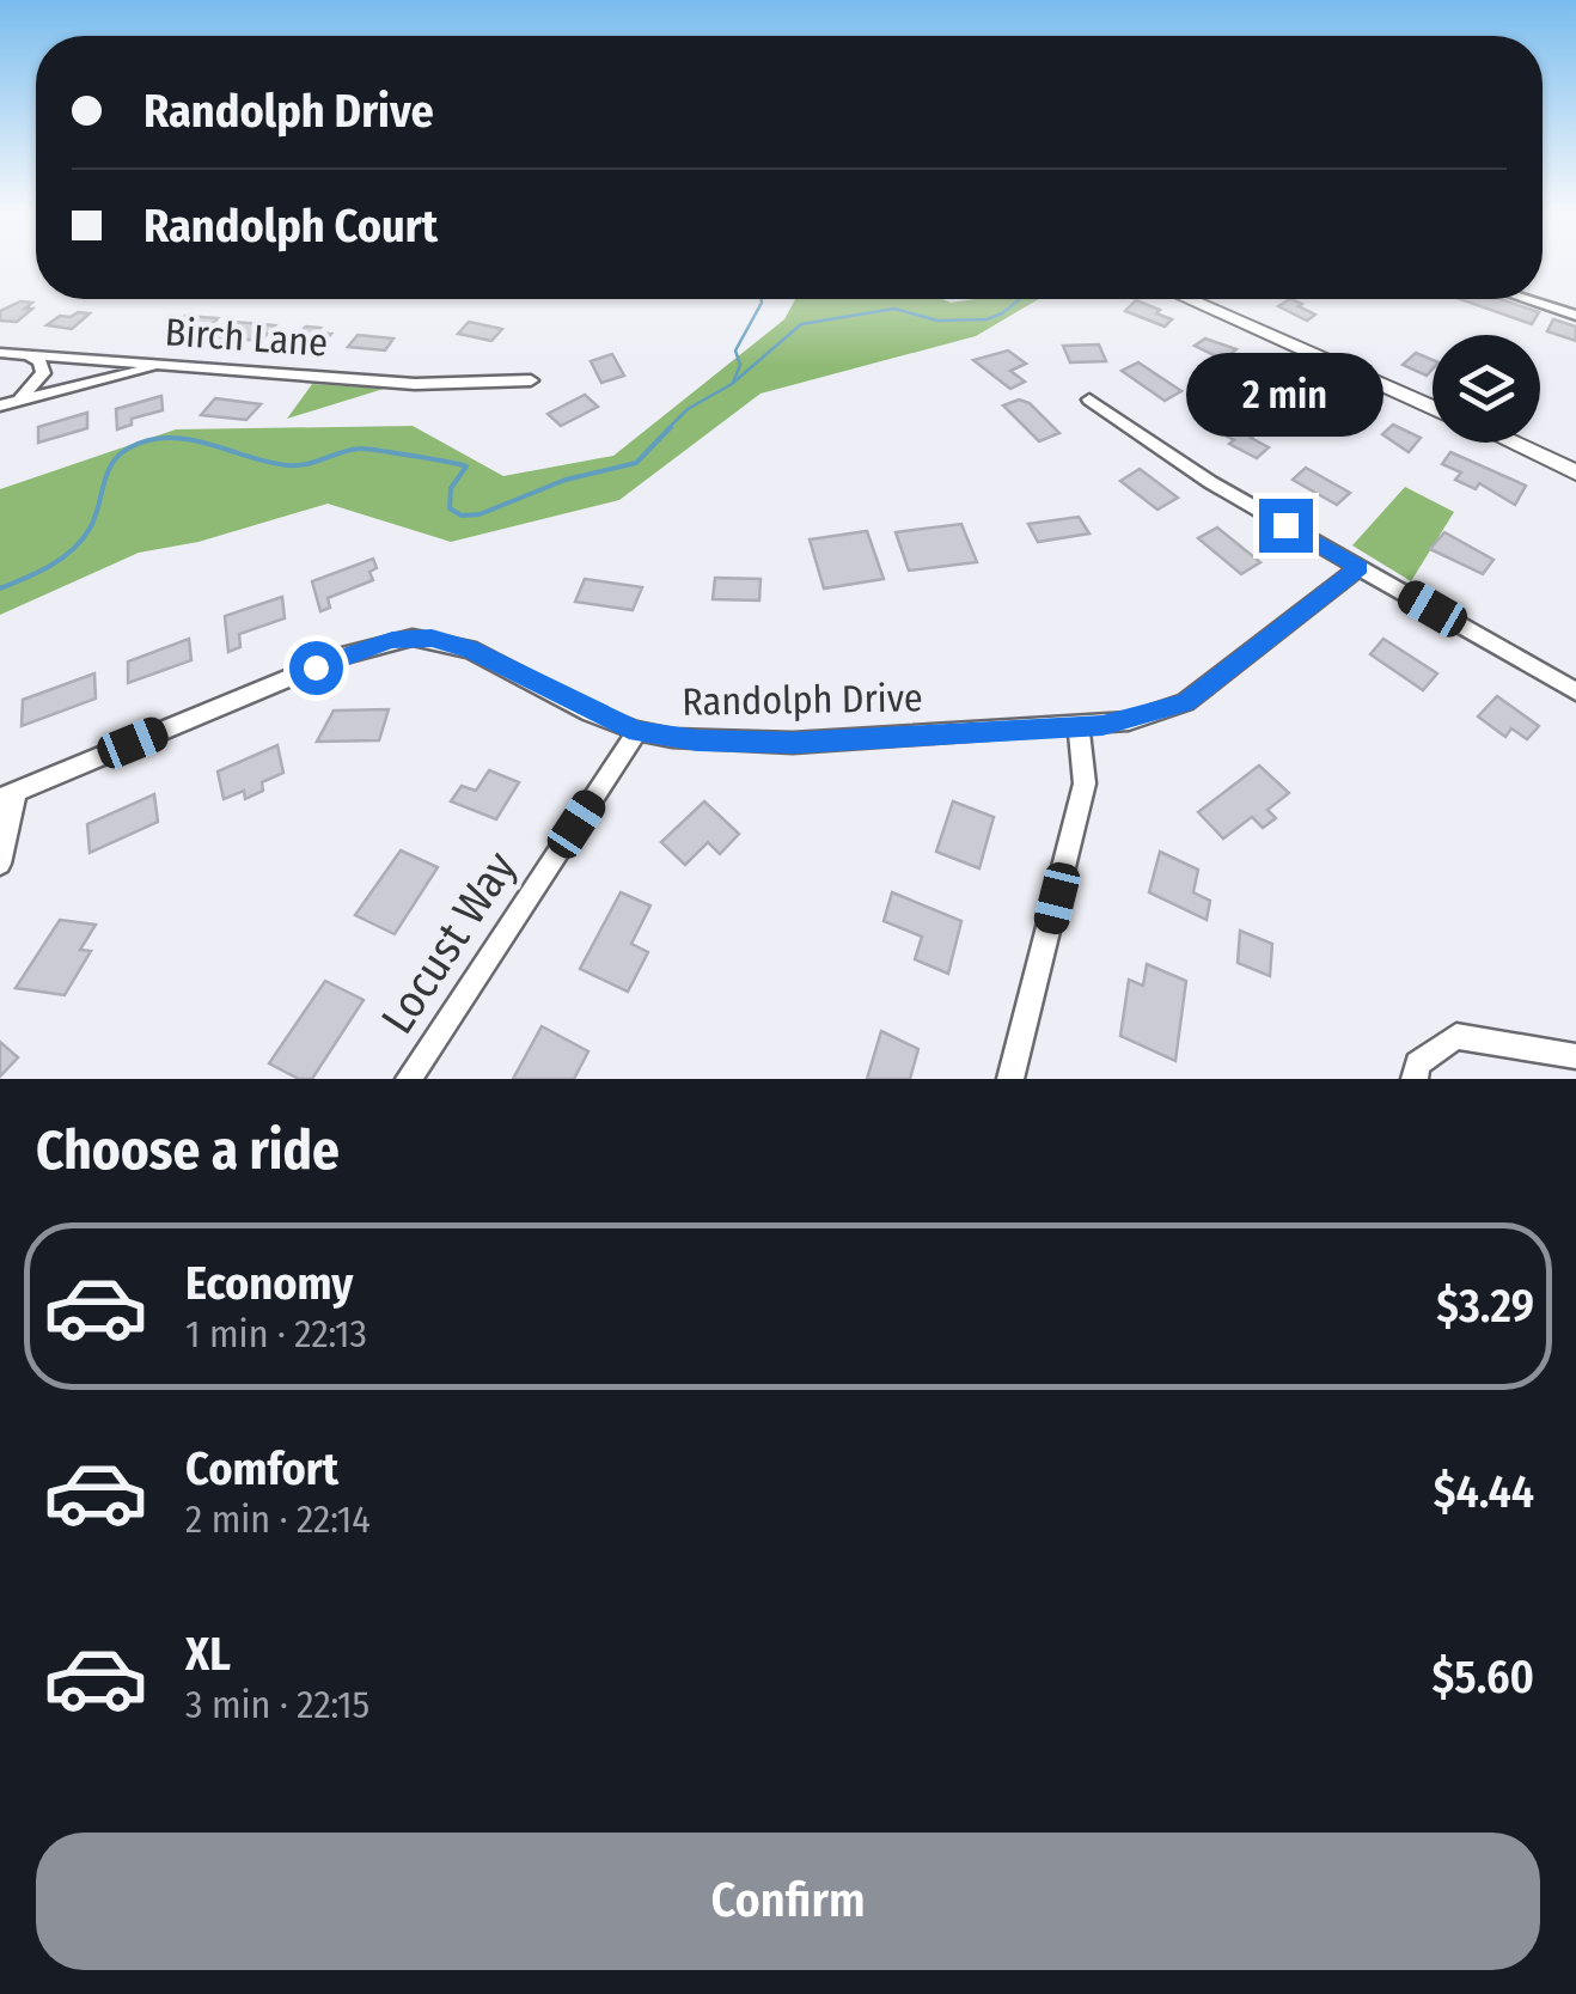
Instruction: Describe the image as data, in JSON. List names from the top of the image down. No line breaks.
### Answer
{"streets":{"street":["Birch Lane","Randolph Drive","Locust Way"]},"crossings":[["Randolph Drive","Locust Way"]],"page":{"banner":["Randolph Drive","Randolph Court"],"bubble":"2 min","heading":"Choose a ride","list":[{"name":"Economy","note":"1 min · 22:13","value":"$3.29"},{"name":"Comfort","note":"2 min · 22:14","value":"$4.44"},{"name":"XL","note":"3 min · 22:15","value":"$5.60"}],"buttons":"Confirm"}}
